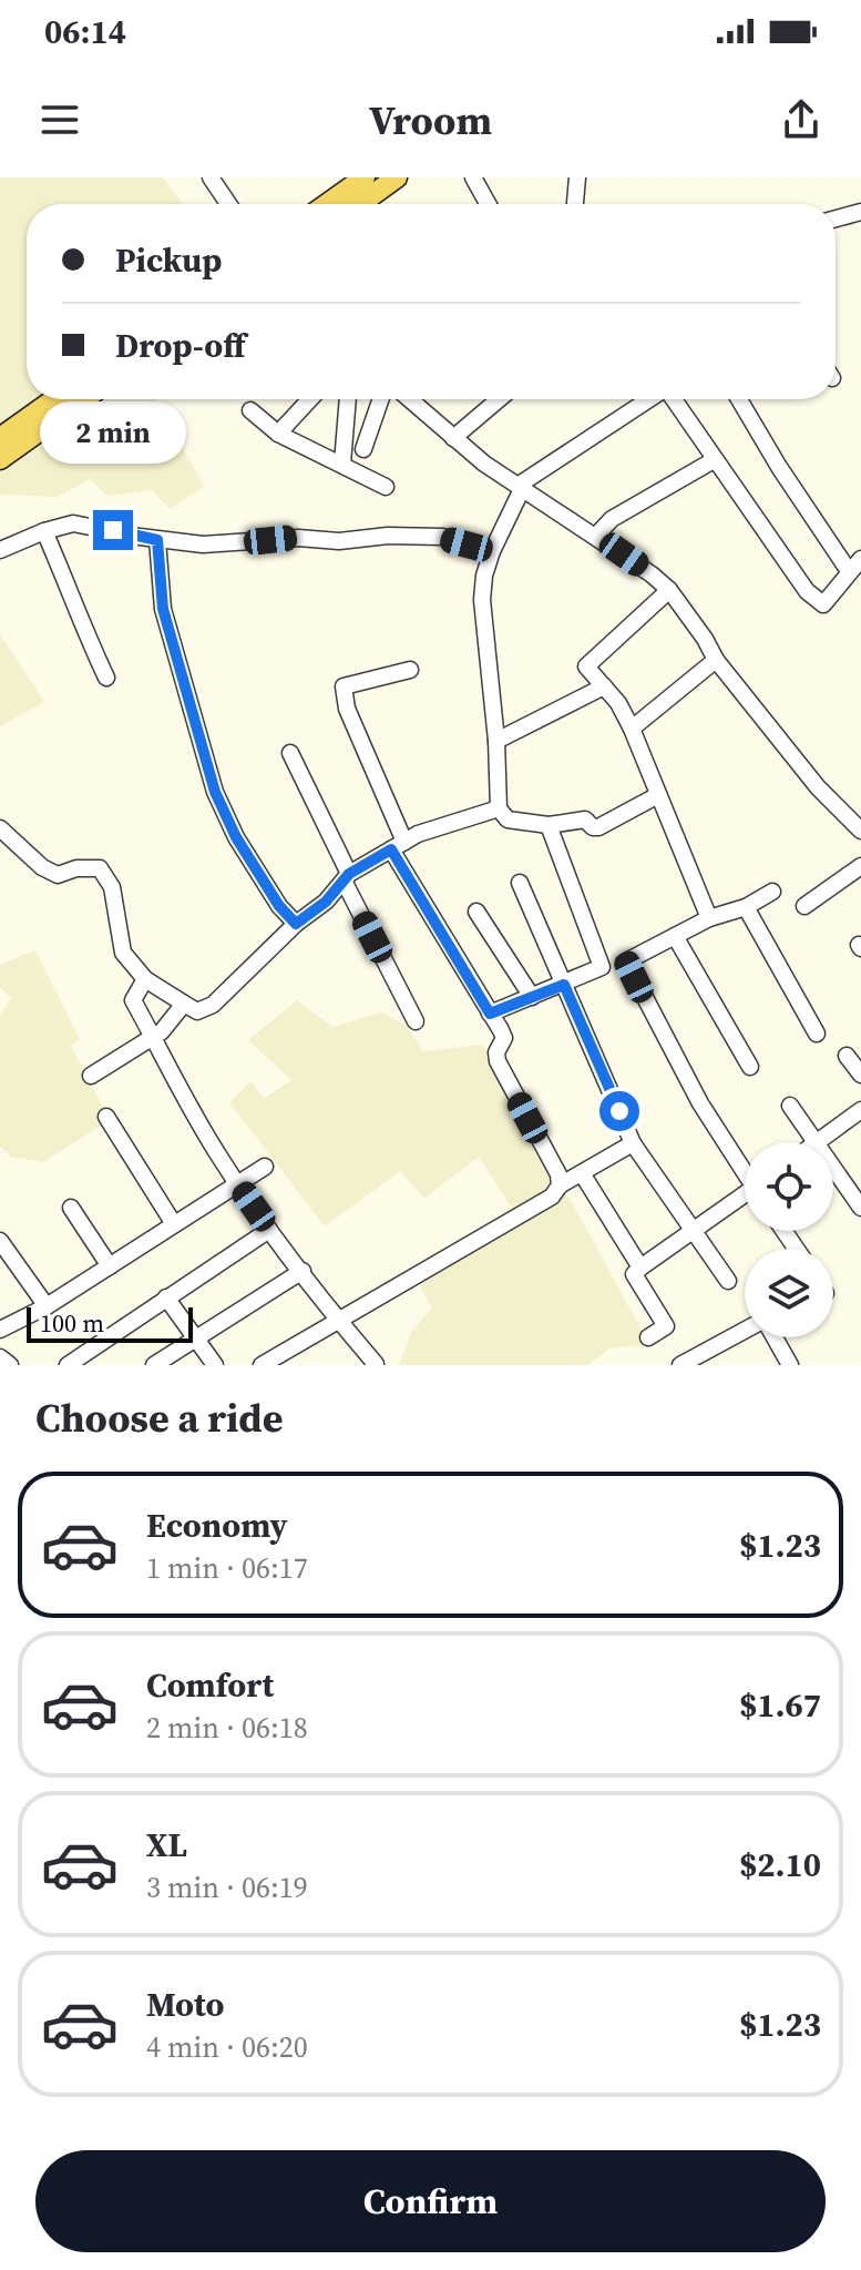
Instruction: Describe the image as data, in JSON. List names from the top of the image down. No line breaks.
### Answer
{"scale_bar":"100 m","page":{"status":"06:14","header":"Vroom","banner":["Pickup","Drop-off"],"bubble":"2 min","scale":"100 m","heading":"Choose a ride","list":[{"name":"Economy","note":"1 min · 06:17","value":"$1.23"},{"name":"Comfort","note":"2 min · 06:18","value":"$1.67"},{"name":"XL","note":"3 min · 06:19","value":"$2.10"},{"name":"Moto","note":"4 min · 06:20","value":"$1.23"}],"buttons":"Confirm"}}
